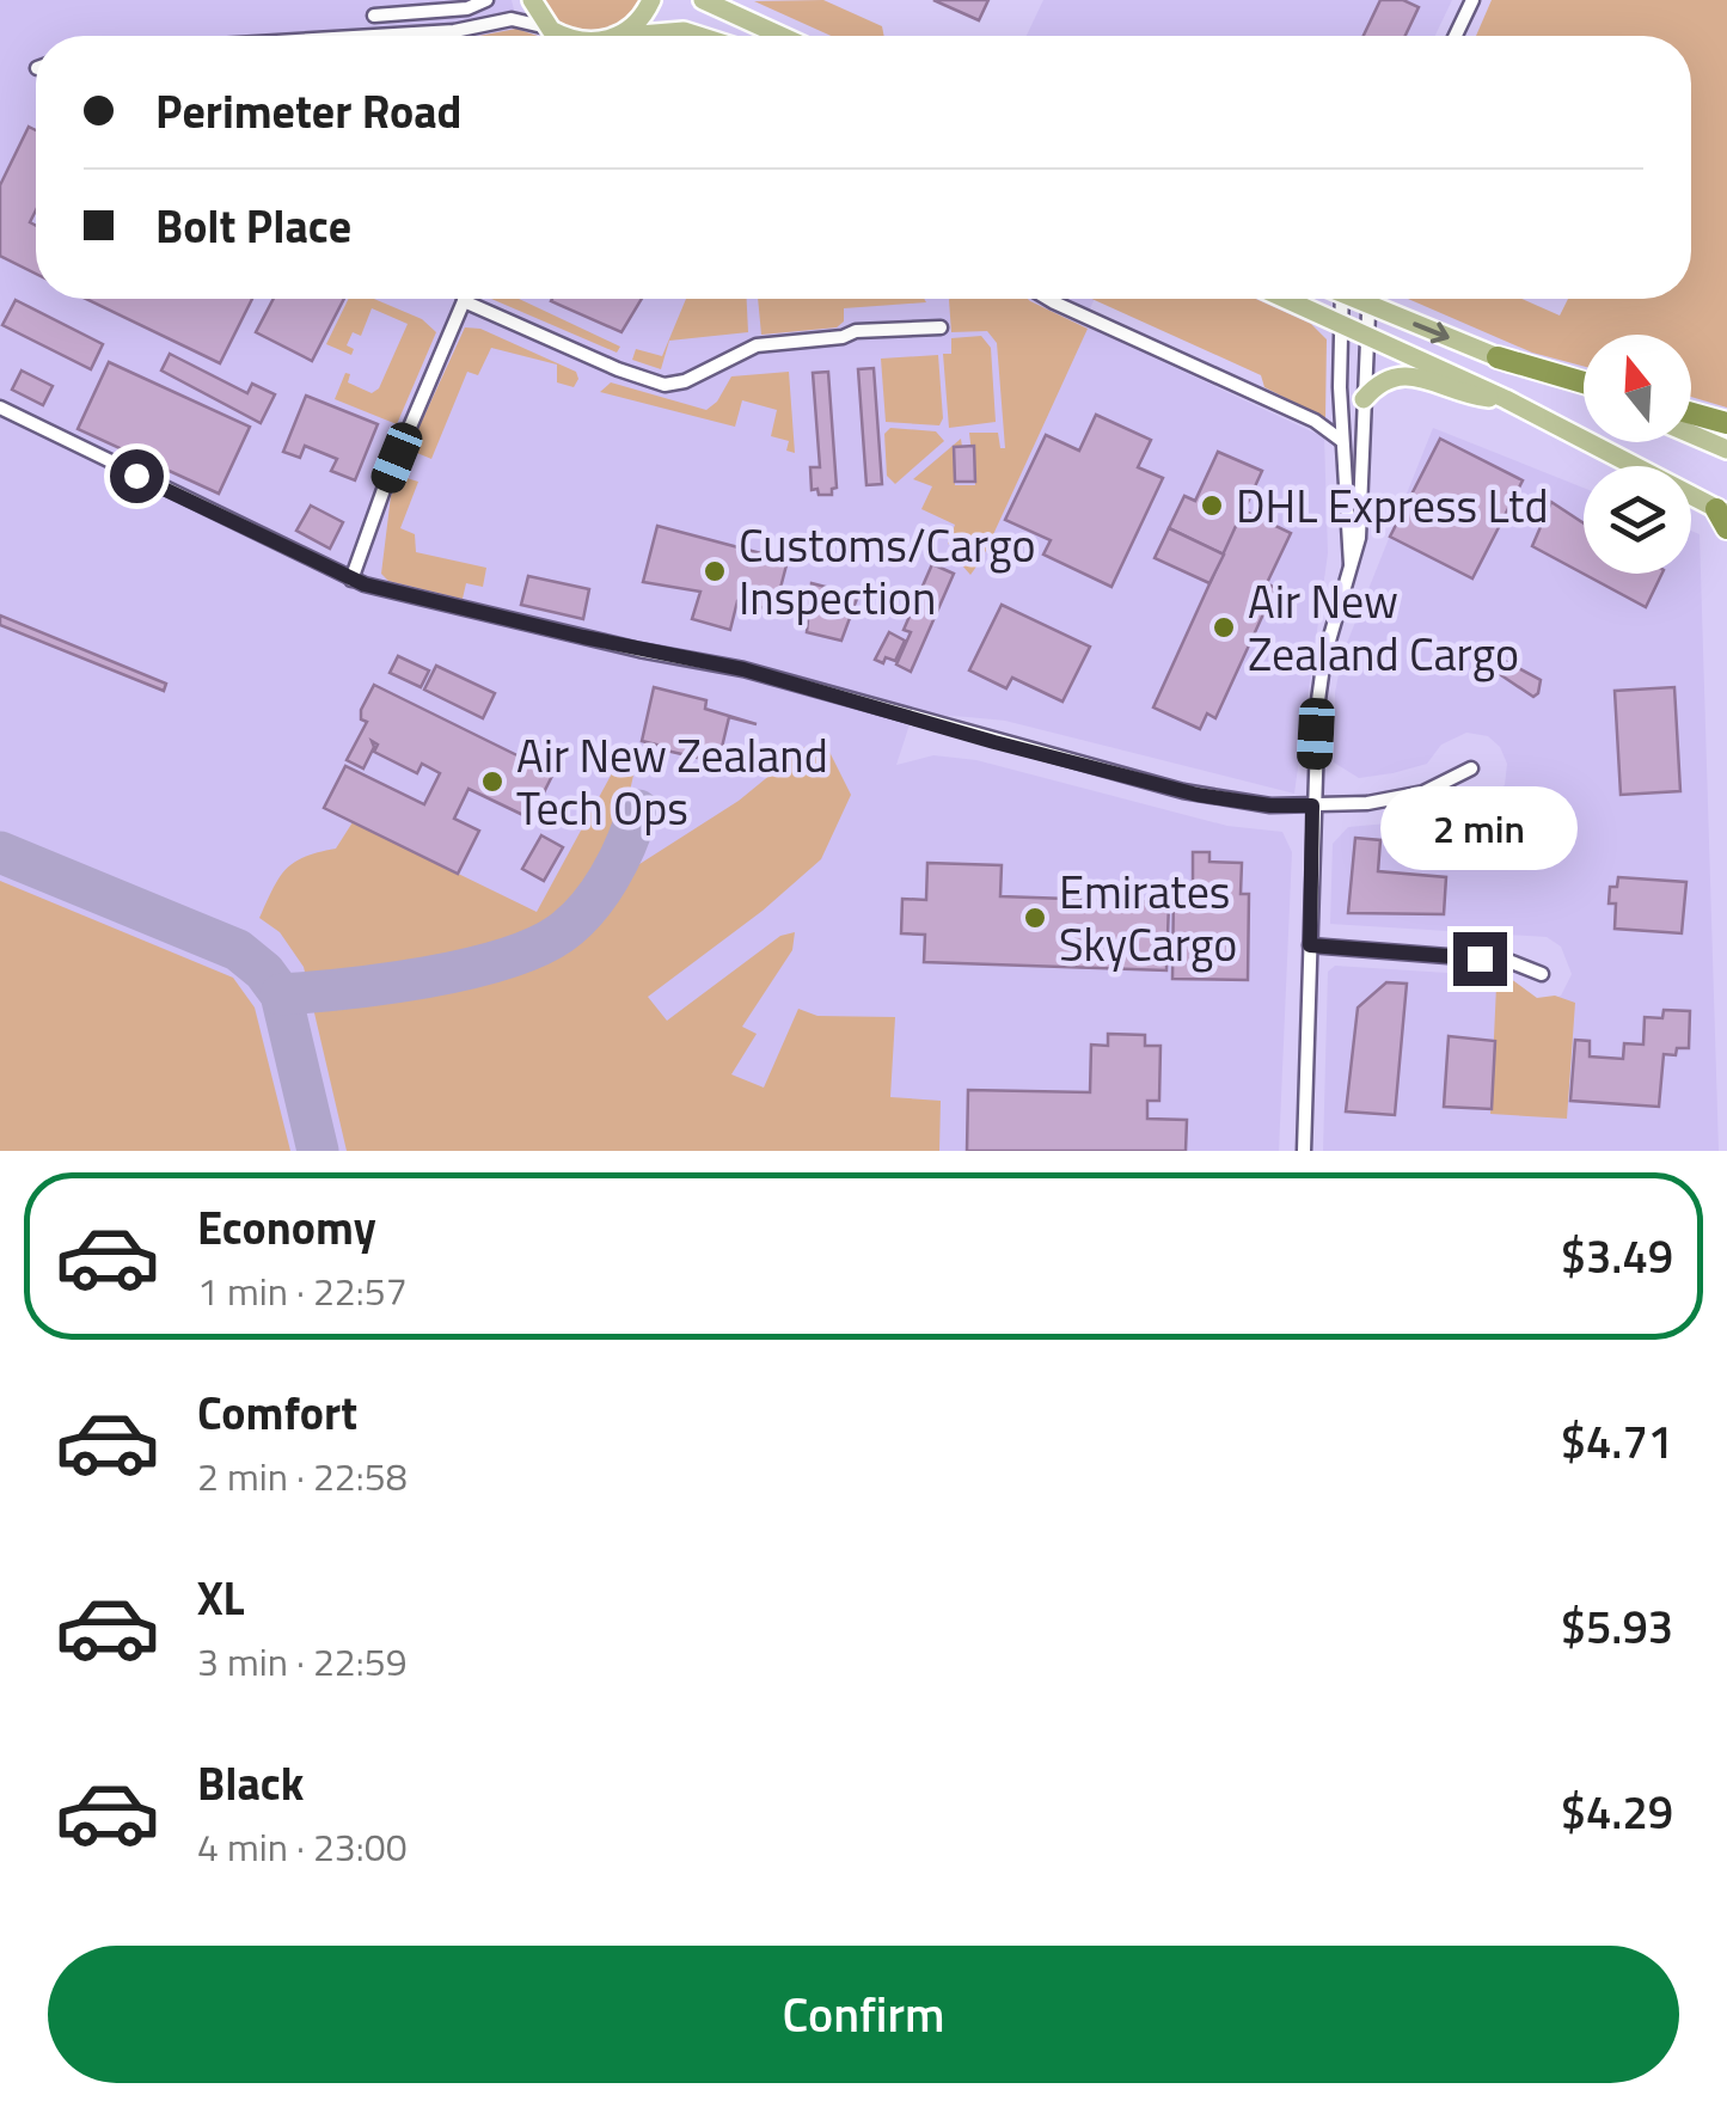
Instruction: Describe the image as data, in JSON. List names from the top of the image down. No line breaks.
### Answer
{"places":["DHL Express Ltd","Customs/Cargo Inspection","Air New Zealand Cargo","Air New Zealand Tech Ops","Emirates SkyCargo"],"north":"top","page":{"banner":["Perimeter Road","Bolt Place"],"bubble":"2 min","list":[{"name":"Economy","note":"1 min · 22:57","value":"$3.49"},{"name":"Comfort","note":"2 min · 22:58","value":"$4.71"},{"name":"XL","note":"3 min · 22:59","value":"$5.93"},{"name":"Black","note":"4 min · 23:00","value":"$4.29"}],"buttons":"Confirm"}}
